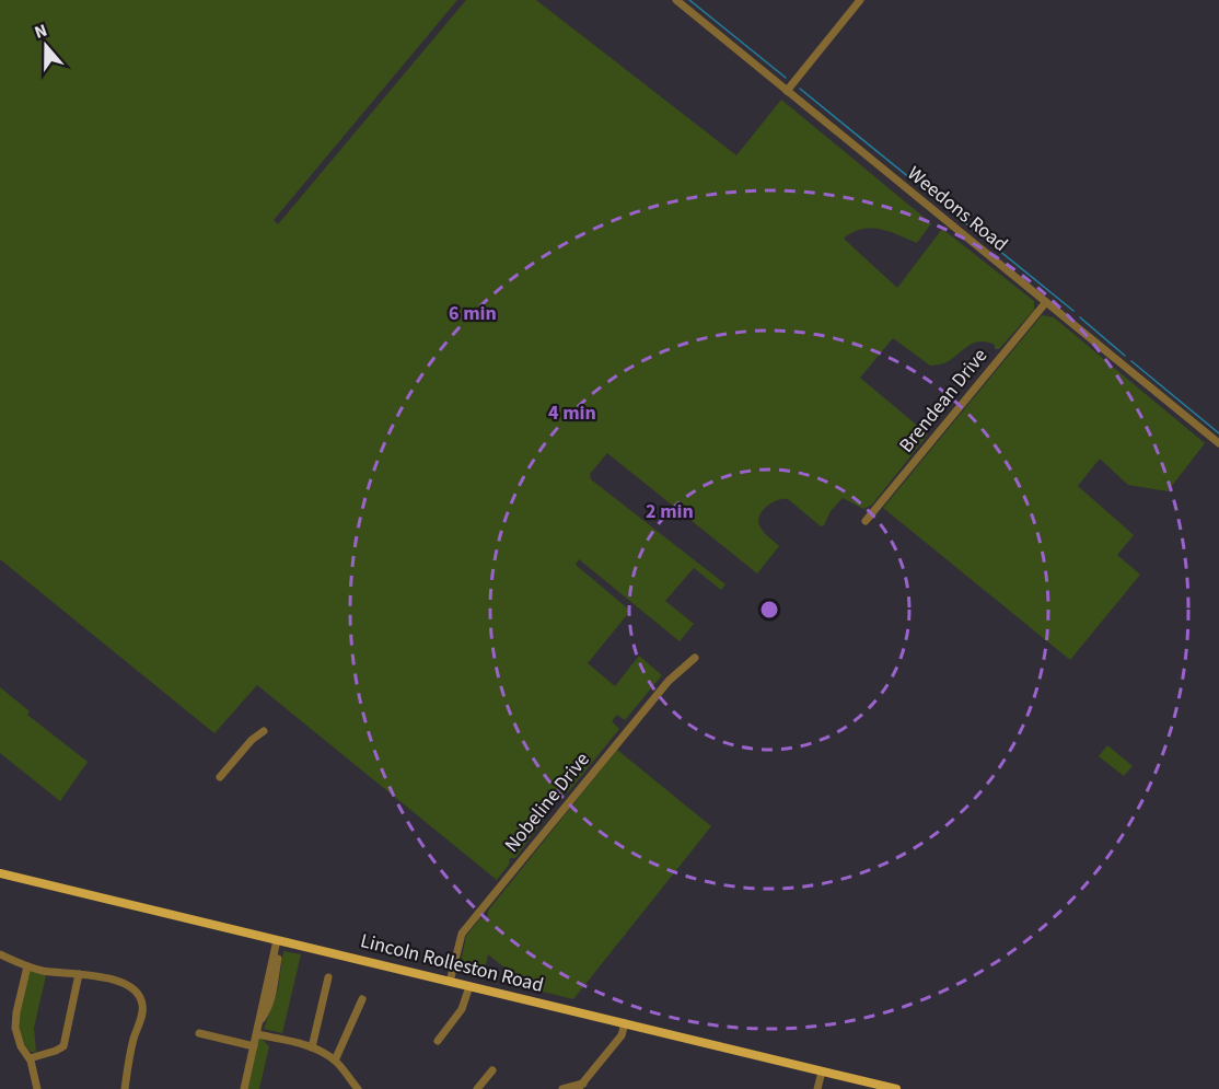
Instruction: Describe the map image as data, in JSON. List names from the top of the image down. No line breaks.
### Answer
{"streets":{"main road":["Lincoln Rolleston Road"],"street":["Weedons Road","Brendean Drive","Nobeline Drive"]},"crossings":[["Weedons Road","Brendean Drive"],["Nobeline Drive","Lincoln Rolleston Road"]],"north":"top","rings":["6 min","4 min","2 min"]}
